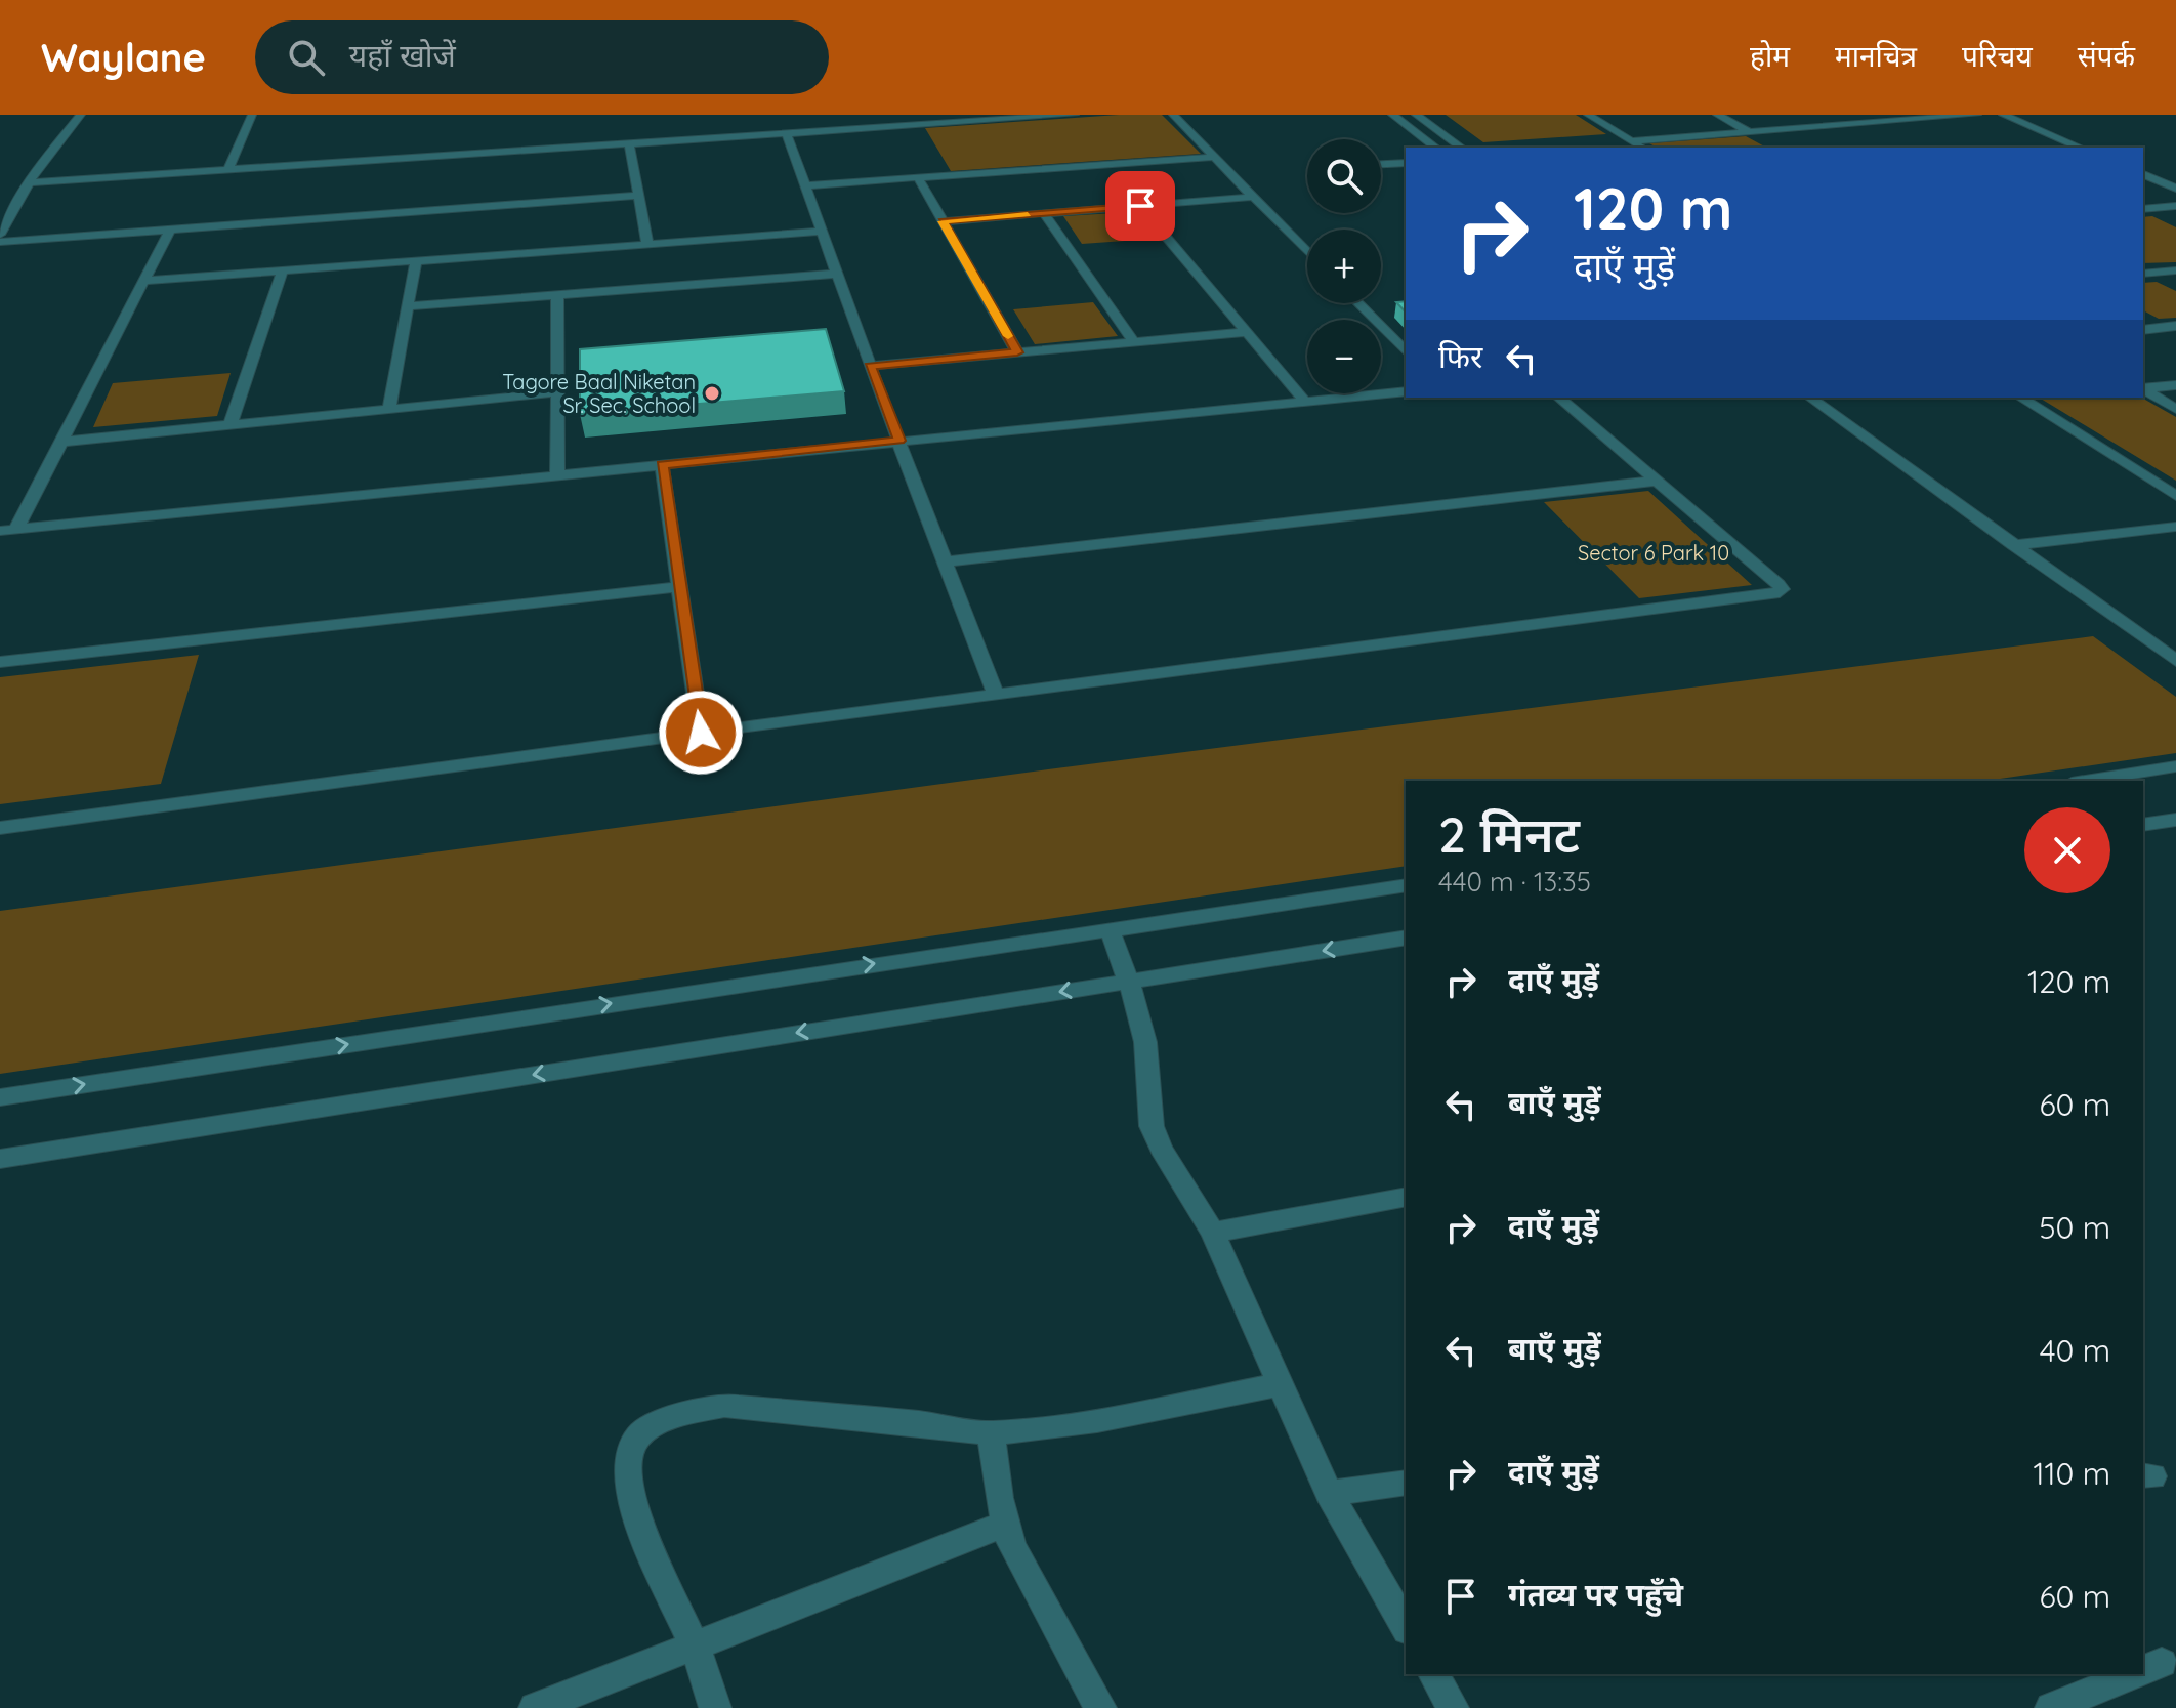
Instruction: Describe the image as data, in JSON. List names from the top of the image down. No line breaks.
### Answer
{"parks":["Sector 6 Park 10"],"places":["Tagore Baal Niketan Sr. Sec. School"],"page":{"header":"Waylane","search":"यहाँ खोजें","nav":["होम","मानचित्र","परिचय","संपर्क"],"map_buttons":["+","−"],"turn":["120 m","दाएँ मुड़ें"],"then":"फिर","heading":["2 मिनट","440 m · 13:35"],"list":[{"name":"दाएँ मुड़ें","value":"120 m"},{"name":"बाएँ मुड़ें","value":"60 m"},{"name":"दाएँ मुड़ें","value":"50 m"},{"name":"बाएँ मुड़ें","value":"40 m"},{"name":"दाएँ मुड़ें","value":"110 m"},{"name":"गंतव्य पर पहुँचे","value":"60 m"}]}}
